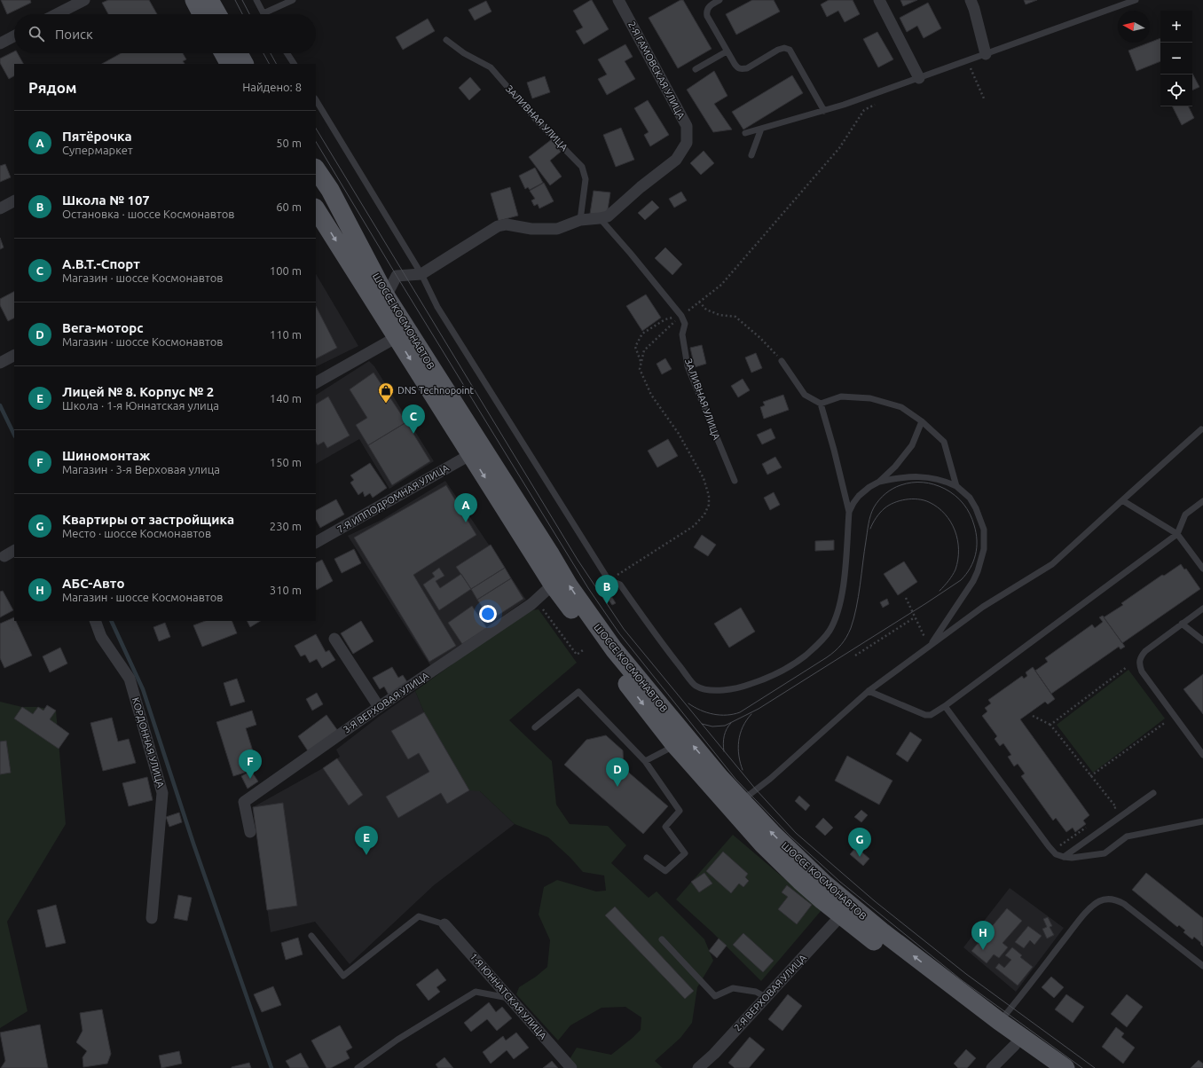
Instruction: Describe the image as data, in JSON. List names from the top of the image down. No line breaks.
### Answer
{"streets":{"main road":["ШОССЕ КОСМОНАВТОВ"],"street":["2-Я ГАМОВСКАЯ УЛИЦА","7-Я ИППОДРОМНАЯ УЛИЦА","3-Я ВЕРХОВАЯ УЛИЦА","КОРДОННАЯ УЛИЦА","2-Я ВЕРХОВАЯ УЛИЦА","1-Я ЮННАТСКАЯ УЛИЦА"],"lane":["ЗАЛИВНАЯ УЛИЦА"]},"crossings":[["ШОССЕ КОСМОНАВТОВ","7-Я ИППОДРОМНАЯ УЛИЦА"],["ШОССЕ КОСМОНАВТОВ","3-Я ВЕРХОВАЯ УЛИЦА"],["ШОССЕ КОСМОНАВТОВ","2-Я ВЕРХОВАЯ УЛИЦА"]],"places":{"shop":["DNS Technopoint"]},"north":"left","page":{"map_buttons":["+","−"],"search":"Поиск","heading":["Рядом","Найдено: 8"],"list":[{"mark":"A","name":"Пятёрочка","note":"Супермаркет","value":"50 m"},{"mark":"B","name":"Школа № 107","note":"Остановка · шоссе Космонавтов","value":"60 m"},{"mark":"C","name":"А.В.Т.-Спорт","note":"Магазин · шоссе Космонавтов","value":"100 m"},{"mark":"D","name":"Вега-моторс","note":"Магазин · шоссе Космонавтов","value":"110 m"},{"mark":"E","name":"Лицей № 8. Корпус № 2","note":"Школа · 1-я Юннатская улица","value":"140 m"},{"mark":"F","name":"Шиномонтаж","note":"Магазин · 3-я Верховая улица","value":"150 m"},{"mark":"G","name":"Квартиры от застройщика","note":"Место · шоссе Космонавтов","value":"230 m"},{"mark":"H","name":"АБС-Авто","note":"Магазин · шоссе Космонавтов","value":"310 m"}],"pins":["C","A","B","F","D","E","G","H"]}}
